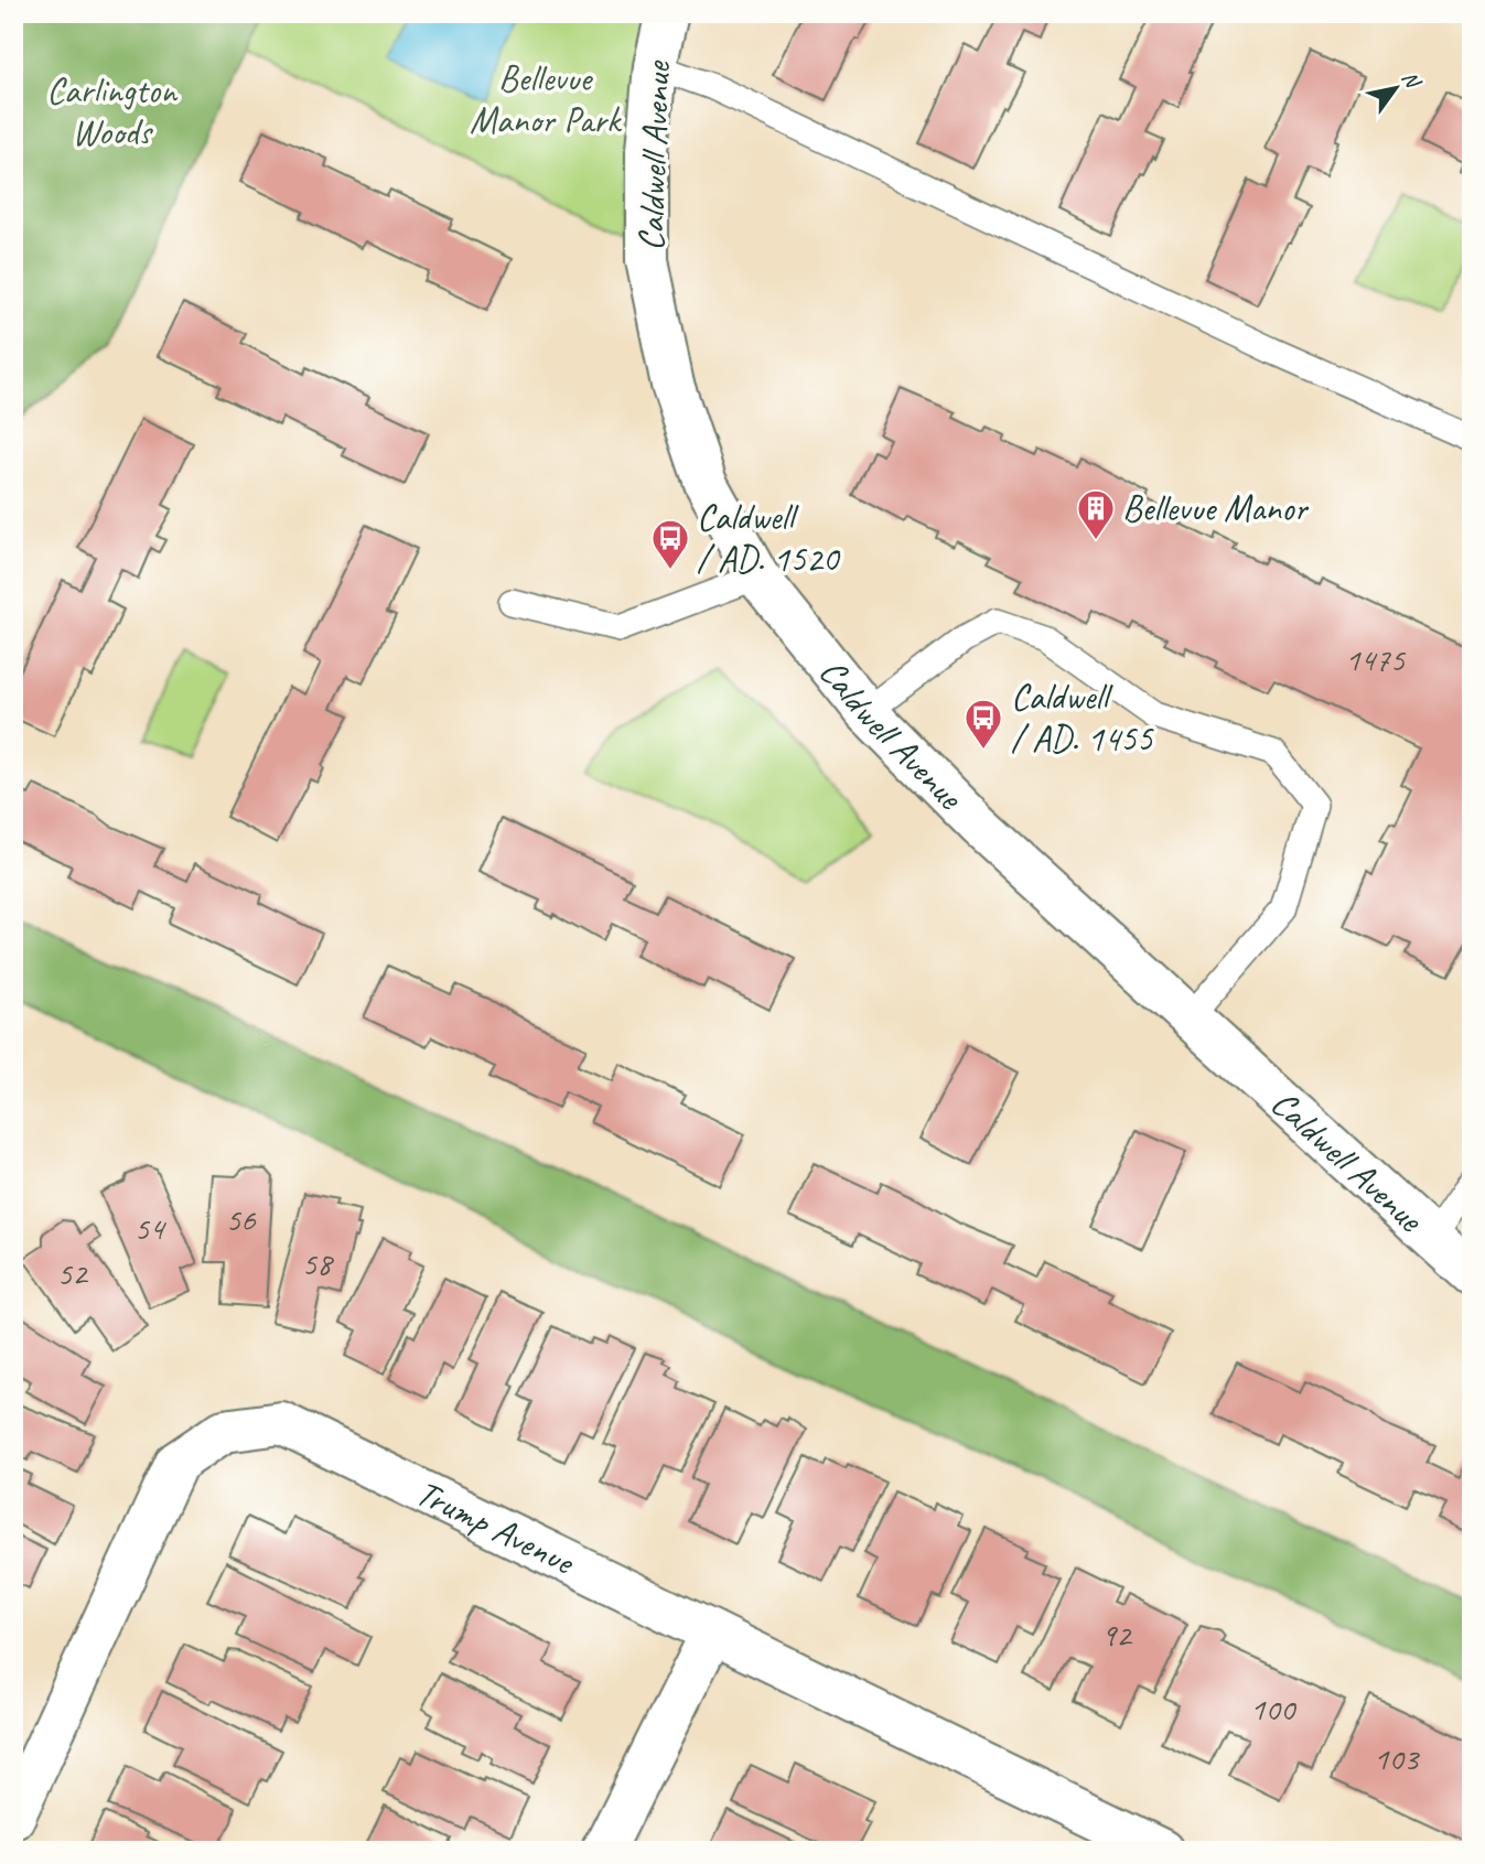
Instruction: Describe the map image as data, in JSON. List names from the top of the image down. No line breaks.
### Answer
{"streets":{"street":["Caldwell Avenue","Trump Avenue"]},"parks":["Bellevue Manor Park","Carlington Woods"],"places":{"building":["Bellevue Manor"],"bus stop":["Caldwell / AD. 1520","Caldwell / AD. 1455"]},"house_numbers":["1475","56","54","58","52","92","100","103"],"north":"top right"}
